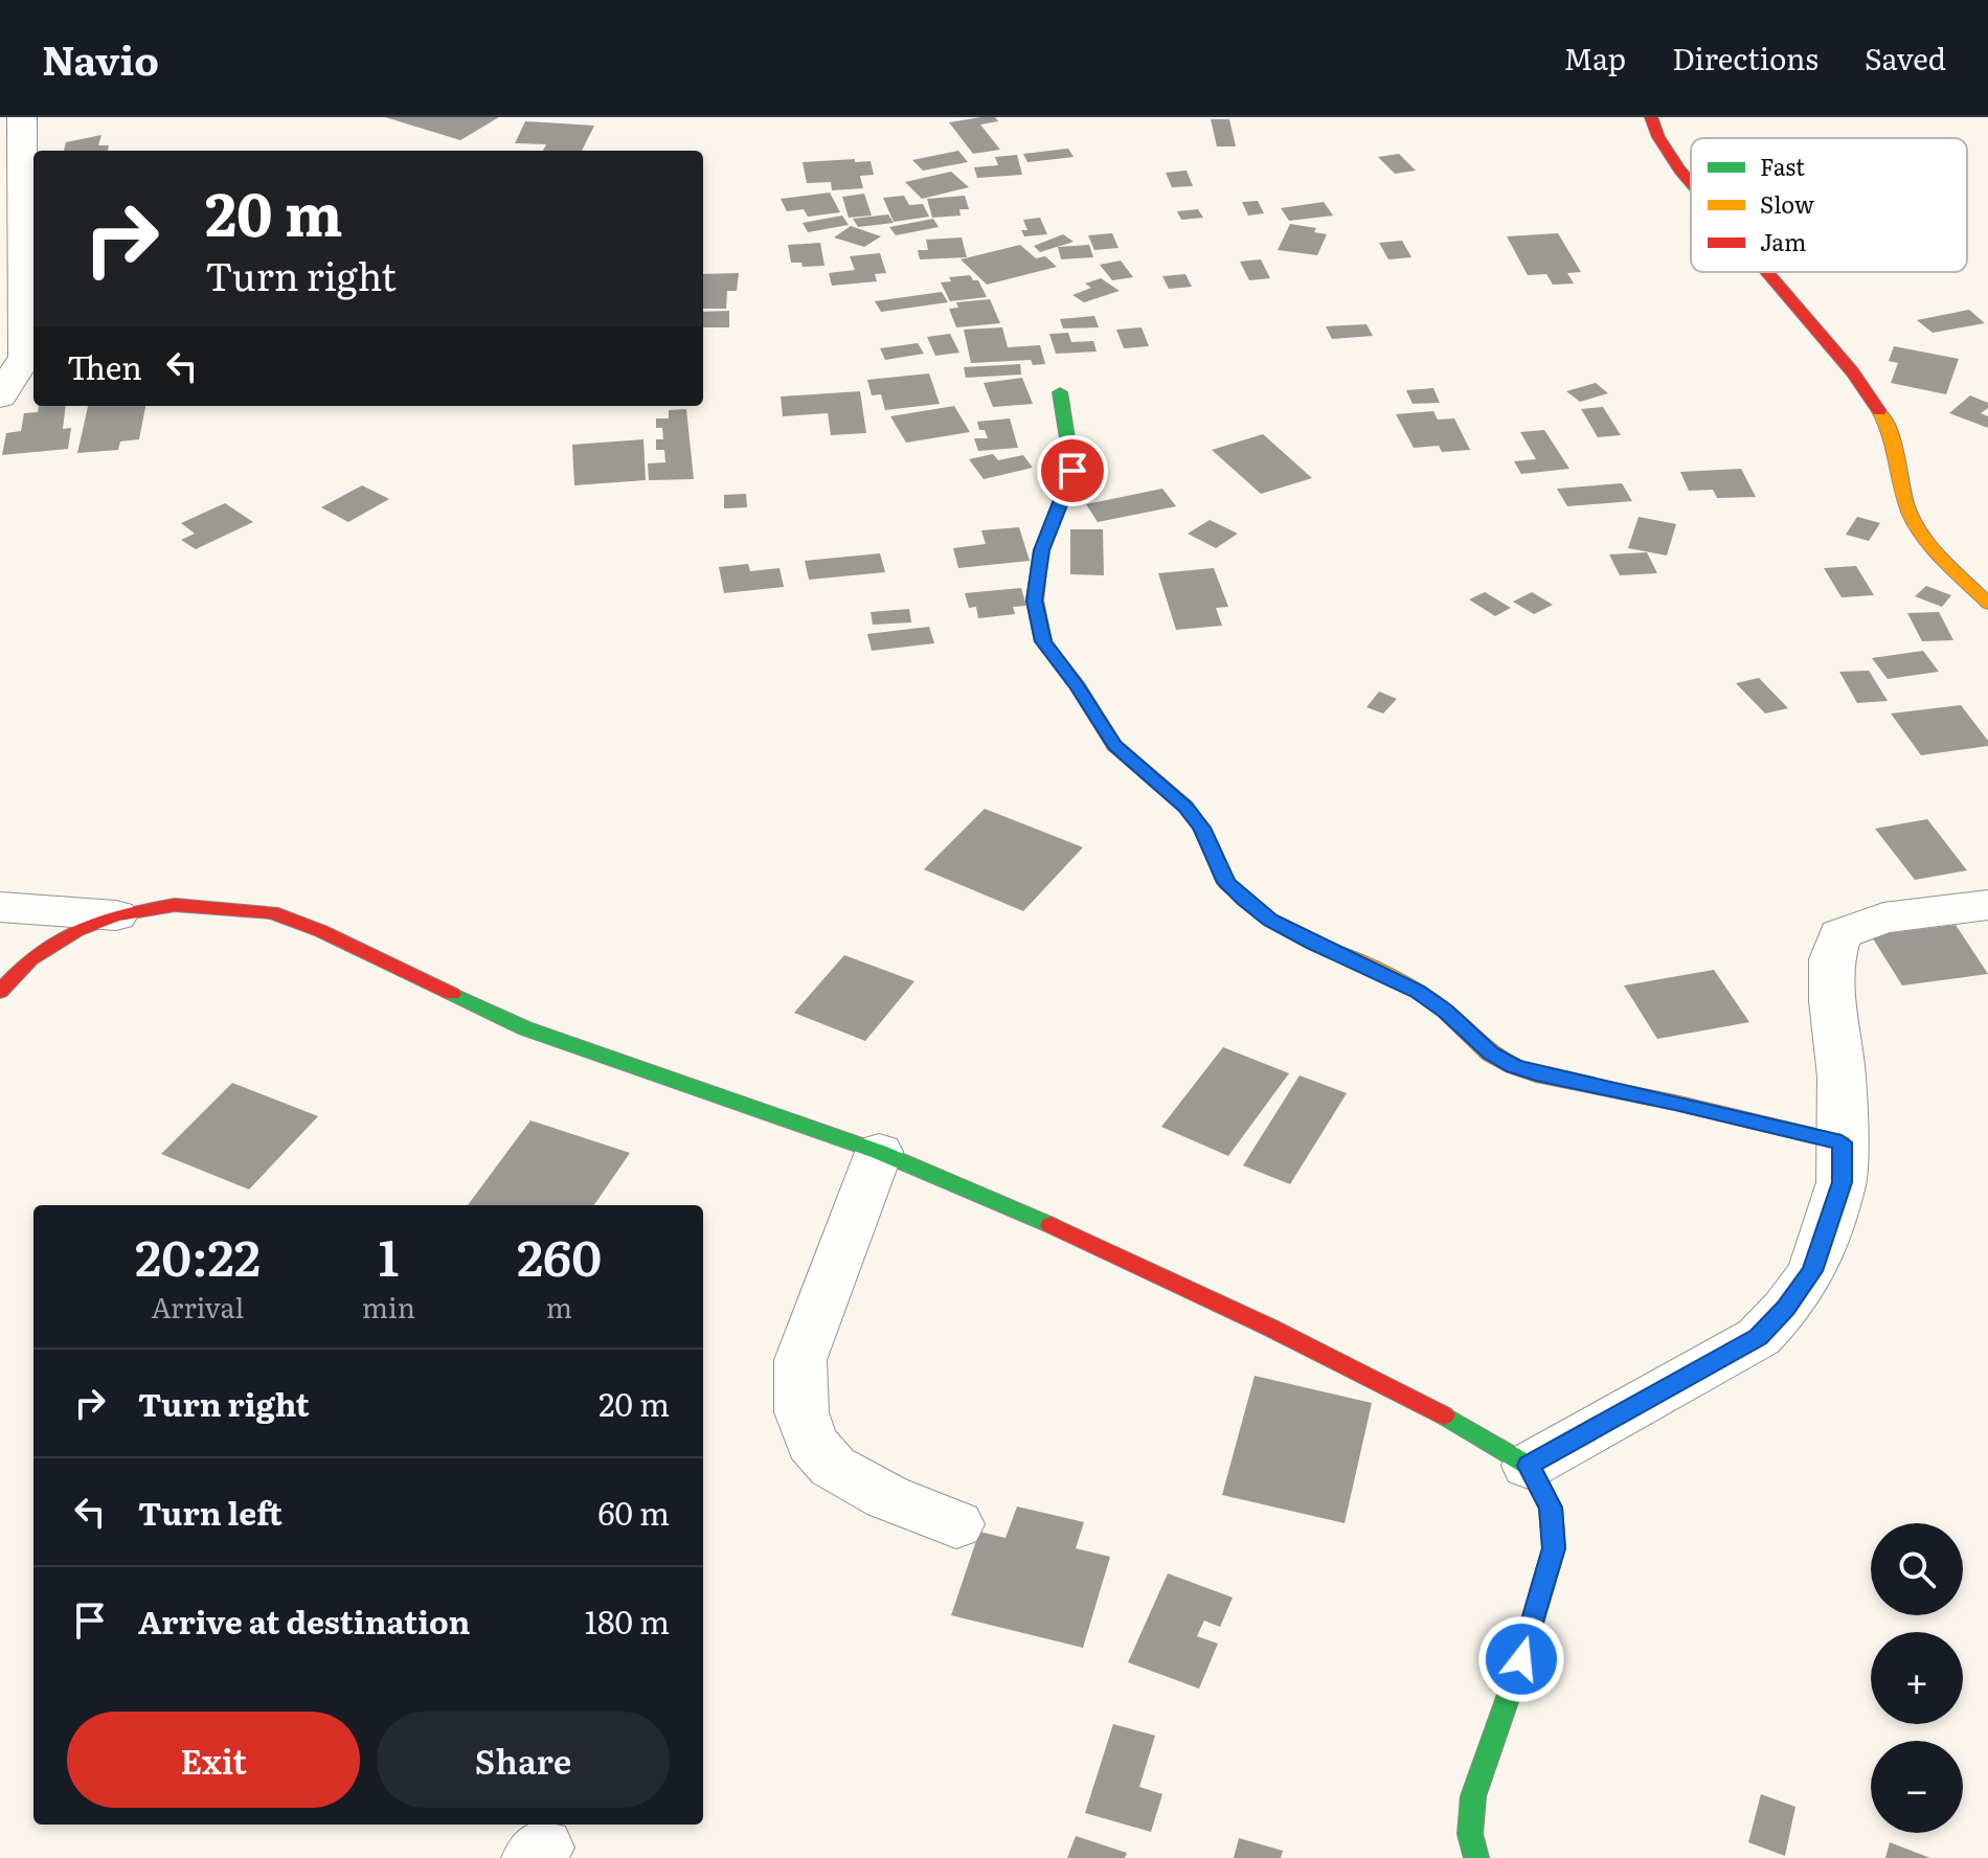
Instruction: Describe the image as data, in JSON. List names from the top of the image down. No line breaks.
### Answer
{"legend":["Fast","Slow","Jam"],"page":{"header":"Navio","nav":["Map","Directions","Saved"],"turn":["20 m","Turn right"],"then":"Then","eta":["20:22","Arrival","1","min","260","m"],"list":[{"name":"Turn right","value":"20 m"},{"name":"Turn left","value":"60 m"},{"name":"Arrive at destination","value":"180 m"}],"map_buttons":["+","−"],"buttons":["Exit","Share"]}}
